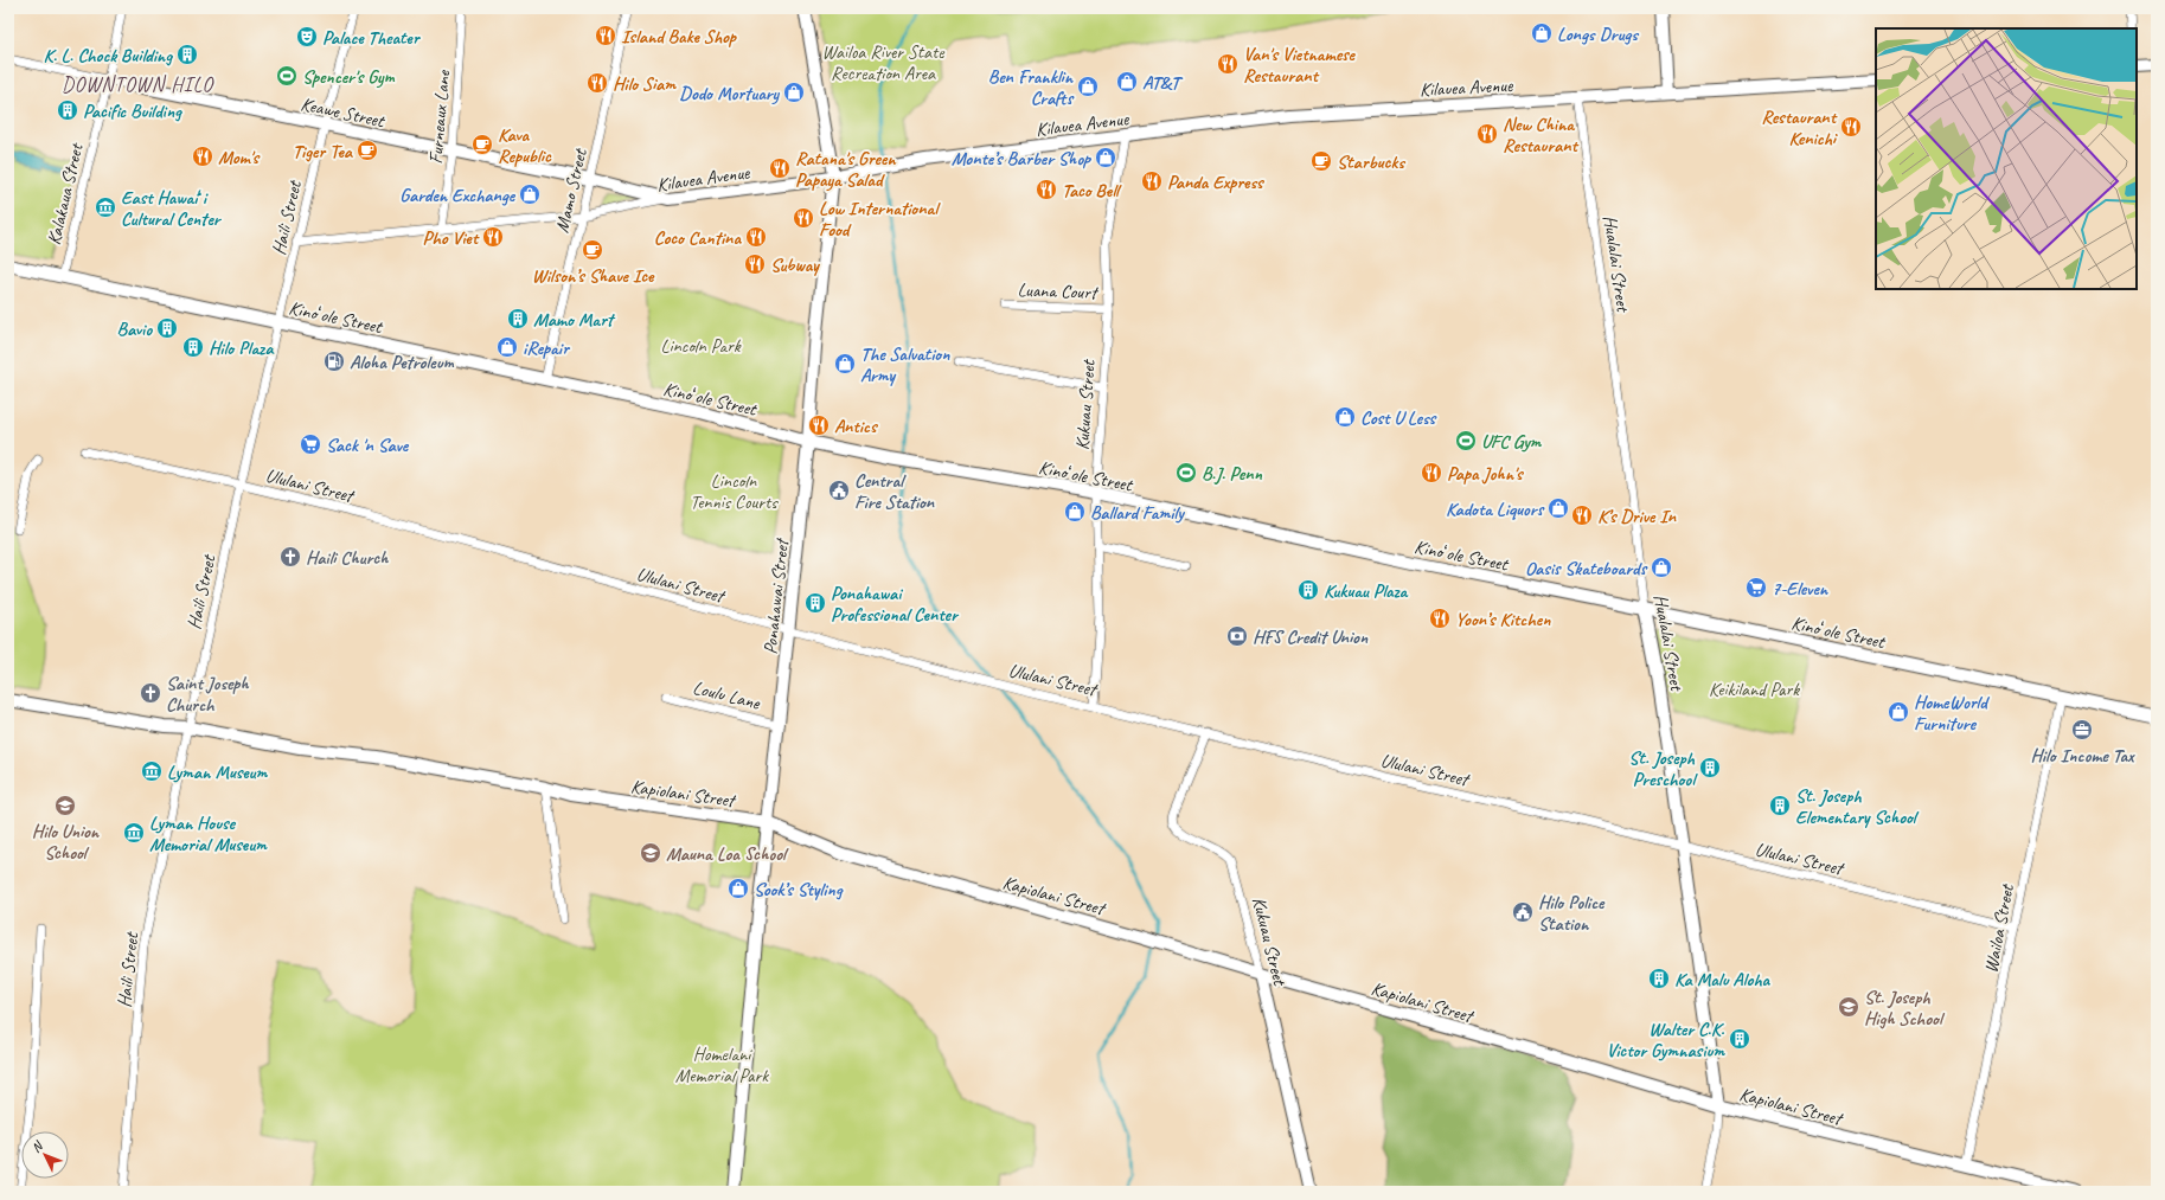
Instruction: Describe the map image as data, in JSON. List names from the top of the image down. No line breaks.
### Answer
{"streets":{"street":["Kilauea Avenue","Keawe Street","Furneaux Lane","Mamo Street","Kalakaua Street","Haili Street","Hualalai Street","Luana Court","Kinoʻole Street","Kukuau Street","Ululani Street","Ponahawai Street","Loulu Lane","Kapiolani Street","Wailoa Street"]},"crossings":[["Kilauea Avenue","Keawe Street"],["Kilauea Avenue","Furneaux Lane"],["Kilauea Avenue","Mamo Street"],["Kilauea Avenue","Haili Street"],["Kilauea Avenue","Hualalai Street"],["Kilauea Avenue","Kukuau Street"],["Kilauea Avenue","Ponahawai Street"],["Keawe Street","Furneaux Lane"],["Keawe Street","Mamo Street"],["Keawe Street","Kalakaua Street"],["Keawe Street","Haili Street"],["Mamo Street","Kinoʻole Street"],["Kalakaua Street","Kinoʻole Street"],["Haili Street","Kinoʻole Street"],["Haili Street","Ululani Street"],["Haili Street","Kapiolani Street"],["Hualalai Street","Kinoʻole Street"],["Hualalai Street","Ululani Street"],["Hualalai Street","Kapiolani Street"],["Luana Court","Kukuau Street"],["Kinoʻole Street","Kukuau Street"],["Kinoʻole Street","Ponahawai Street"],["Kinoʻole Street","Wailoa Street"],["Kukuau Street","Ululani Street"],["Kukuau Street","Kapiolani Street"],["Ululani Street","Ponahawai Street"],["Ululani Street","Wailoa Street"],["Ponahawai Street","Loulu Lane"],["Ponahawai Street","Kapiolani Street"],["Kapiolani Street","Wailoa Street"]],"districts":["DOWNTOWN HILO"],"parks":["Wailoa River State Recreation Area","Lincoln Park","Lincoln Tennis Courts","Keikiland Park","Homelani Memorial Park"],"places":{"shop":["Longs Drugs","AT&T","Ben Franklin Crafts","Dodo Mortuary","Monte’s Barber Shop","Garden Exchange","iRepair","The Salvation Army","Cost U Less","Kadota Liquors","Ballard Family","Oasis Skateboards","HomeWorld Furniture","Sook’s Styling"],"restaurant":["Island Bake Shop","Van's Vietnamese Restaurant","Hilo Siam","Restaurant Kenichi","New China Restaurant","Mom's","Ratana's Green Papaya Salad","Panda Express","Taco Bell","Low International Food","Pho Viet","Coco Cantina","Subway","Antics","Papa John's","K’s Drive In","Yoon’s Kitchen"],"theatre":["Palace Theater"],"building":["K. L. Chock Building","Pacific Building","Mamo Mart","Bavio","Hilo Plaza","Kukuau Plaza","Ponahawai Professional Center","St. Joseph Preschool","St. Joseph Elementary School","Ka Malu Aloha","Walter C.K. Victor Gymnasium"],"sports":["Spencer's Gym","UFC Gym","B.J. Penn"],"cafe":["Kava Republic","Tiger Tea","Starbucks","Wilson’s Shave Ice"],"museum":["East Hawaiʻi Cultural Center","Lyman Museum","Lyman House Memorial Museum"],"fuel station":["Aloha Petroleum"],"supermarket":["Sack 'n Save","7-Eleven"],"public building":["Central Fire Station","Hilo Police Station"],"church":["Haili Church","Saint Joseph Church"],"bank":["HFS Credit Union"],"office":["Hilo Income Tax"],"school or university":["Hilo Union School","Mauna Loa School","St. Joseph High School"]},"north":"top left"}
